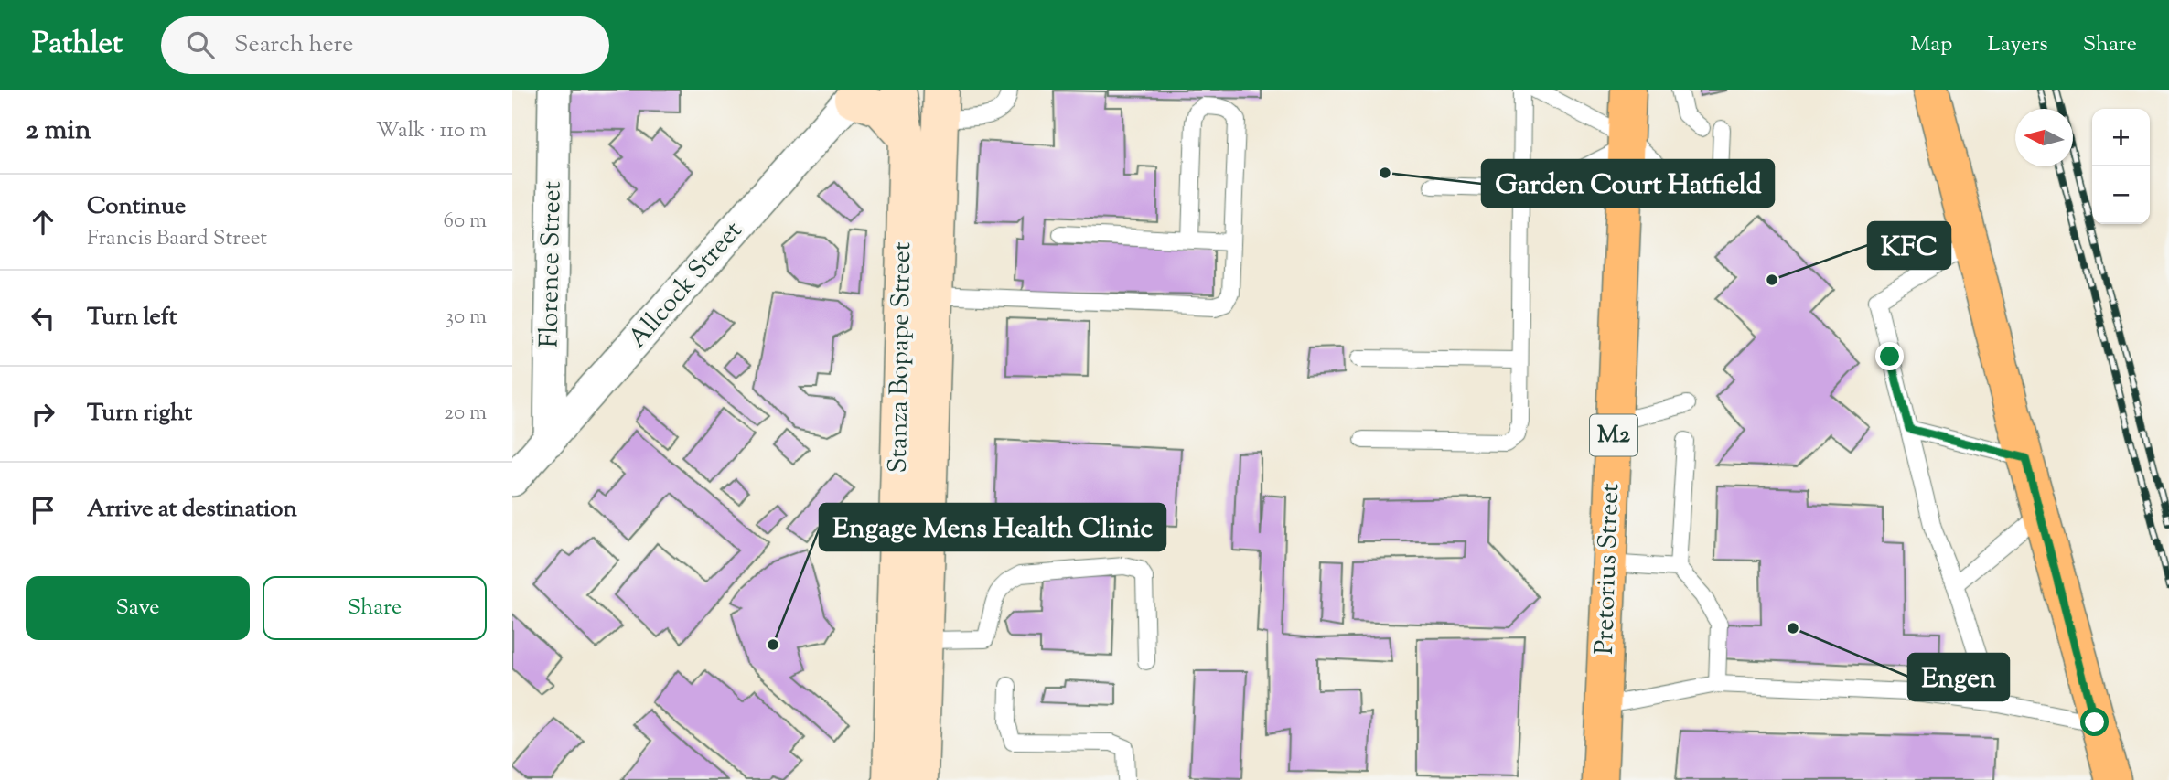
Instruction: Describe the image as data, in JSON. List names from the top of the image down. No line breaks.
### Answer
{"streets":{"main road":["Stanza Bopape Street","M2","Pretorius Street"],"street":["Florence Street","Allcock Street"]},"crossings":[["Florence Street","Allcock Street"]],"places":["Garden Court Hatfield","KFC","Engen","Engage Mens Health Clinic"],"north":"left","page":{"header":"Pathlet","search":"Search here","nav":["Map","Layers","Share"],"heading":["2 min","Walk · 110 m"],"map_buttons":["+","−"],"list":[["Continue","Francis Baard Street","60 m"],["Turn left","30 m"],["Turn right","20 m"],"Arrive at destination"],"buttons":["Save","Share"]}}
